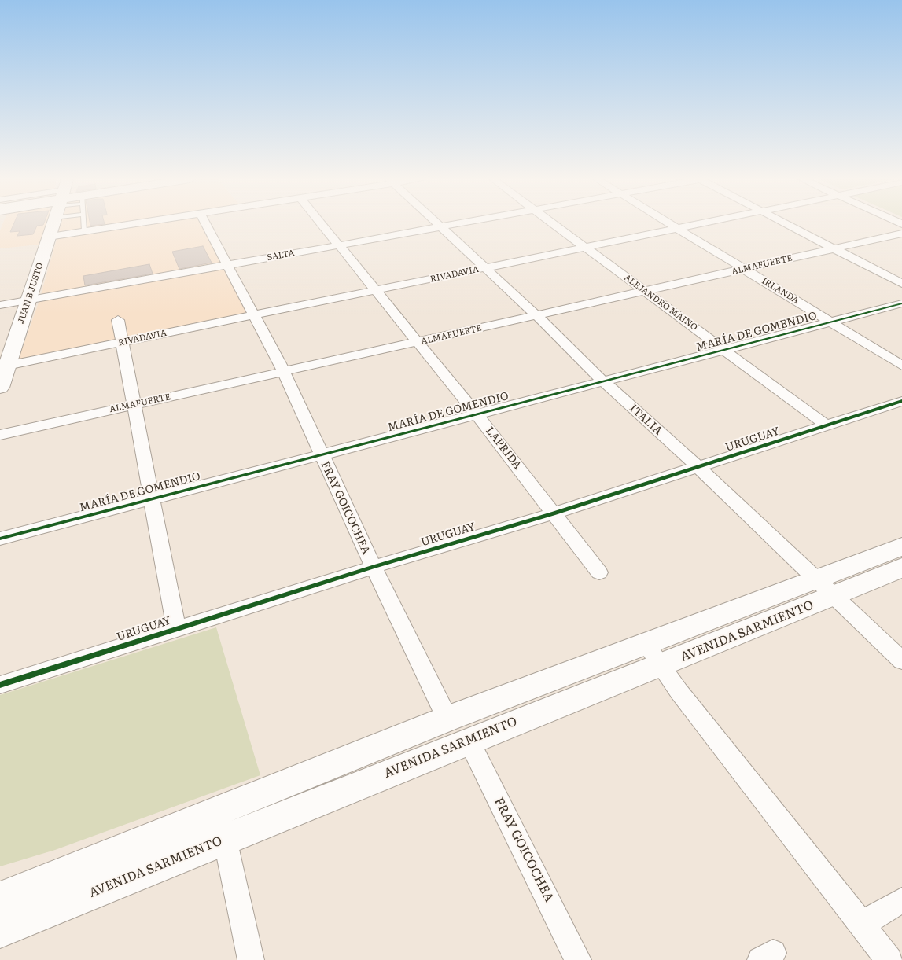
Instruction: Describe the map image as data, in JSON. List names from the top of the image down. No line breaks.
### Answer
{"streets":{"main road":["JUAN B JUSTO","AVENIDA SARMIENTO"],"street":["SALTA","ALMAFUERTE","RIVADAVIA","IRLANDA","ALEJANDRO MAINO","MARÍA DE GOMENDIO","ITALIA","URUGUAY","LAPRIDA","FRAY GOICOCHEA"]},"crossings":[["SALTA","JUAN B JUSTO"],["SALTA","ITALIA"],["SALTA","LAPRIDA"],["SALTA","FRAY GOICOCHEA"],["ALMAFUERTE","IRLANDA"],["ALMAFUERTE","ALEJANDRO MAINO"],["ALMAFUERTE","ITALIA"],["ALMAFUERTE","LAPRIDA"],["ALMAFUERTE","FRAY GOICOCHEA"],["RIVADAVIA","IRLANDA"],["RIVADAVIA","JUAN B JUSTO"],["RIVADAVIA","ALEJANDRO MAINO"],["RIVADAVIA","ITALIA"],["RIVADAVIA","LAPRIDA"],["RIVADAVIA","FRAY GOICOCHEA"],["IRLANDA","MARÍA DE GOMENDIO"],["ALEJANDRO MAINO","MARÍA DE GOMENDIO"],["ALEJANDRO MAINO","URUGUAY"],["MARÍA DE GOMENDIO","ITALIA"],["MARÍA DE GOMENDIO","LAPRIDA"],["MARÍA DE GOMENDIO","FRAY GOICOCHEA"],["ITALIA","URUGUAY"],["ITALIA","AVENIDA SARMIENTO"],["URUGUAY","LAPRIDA"],["URUGUAY","FRAY GOICOCHEA"],["FRAY GOICOCHEA","AVENIDA SARMIENTO"]]}
